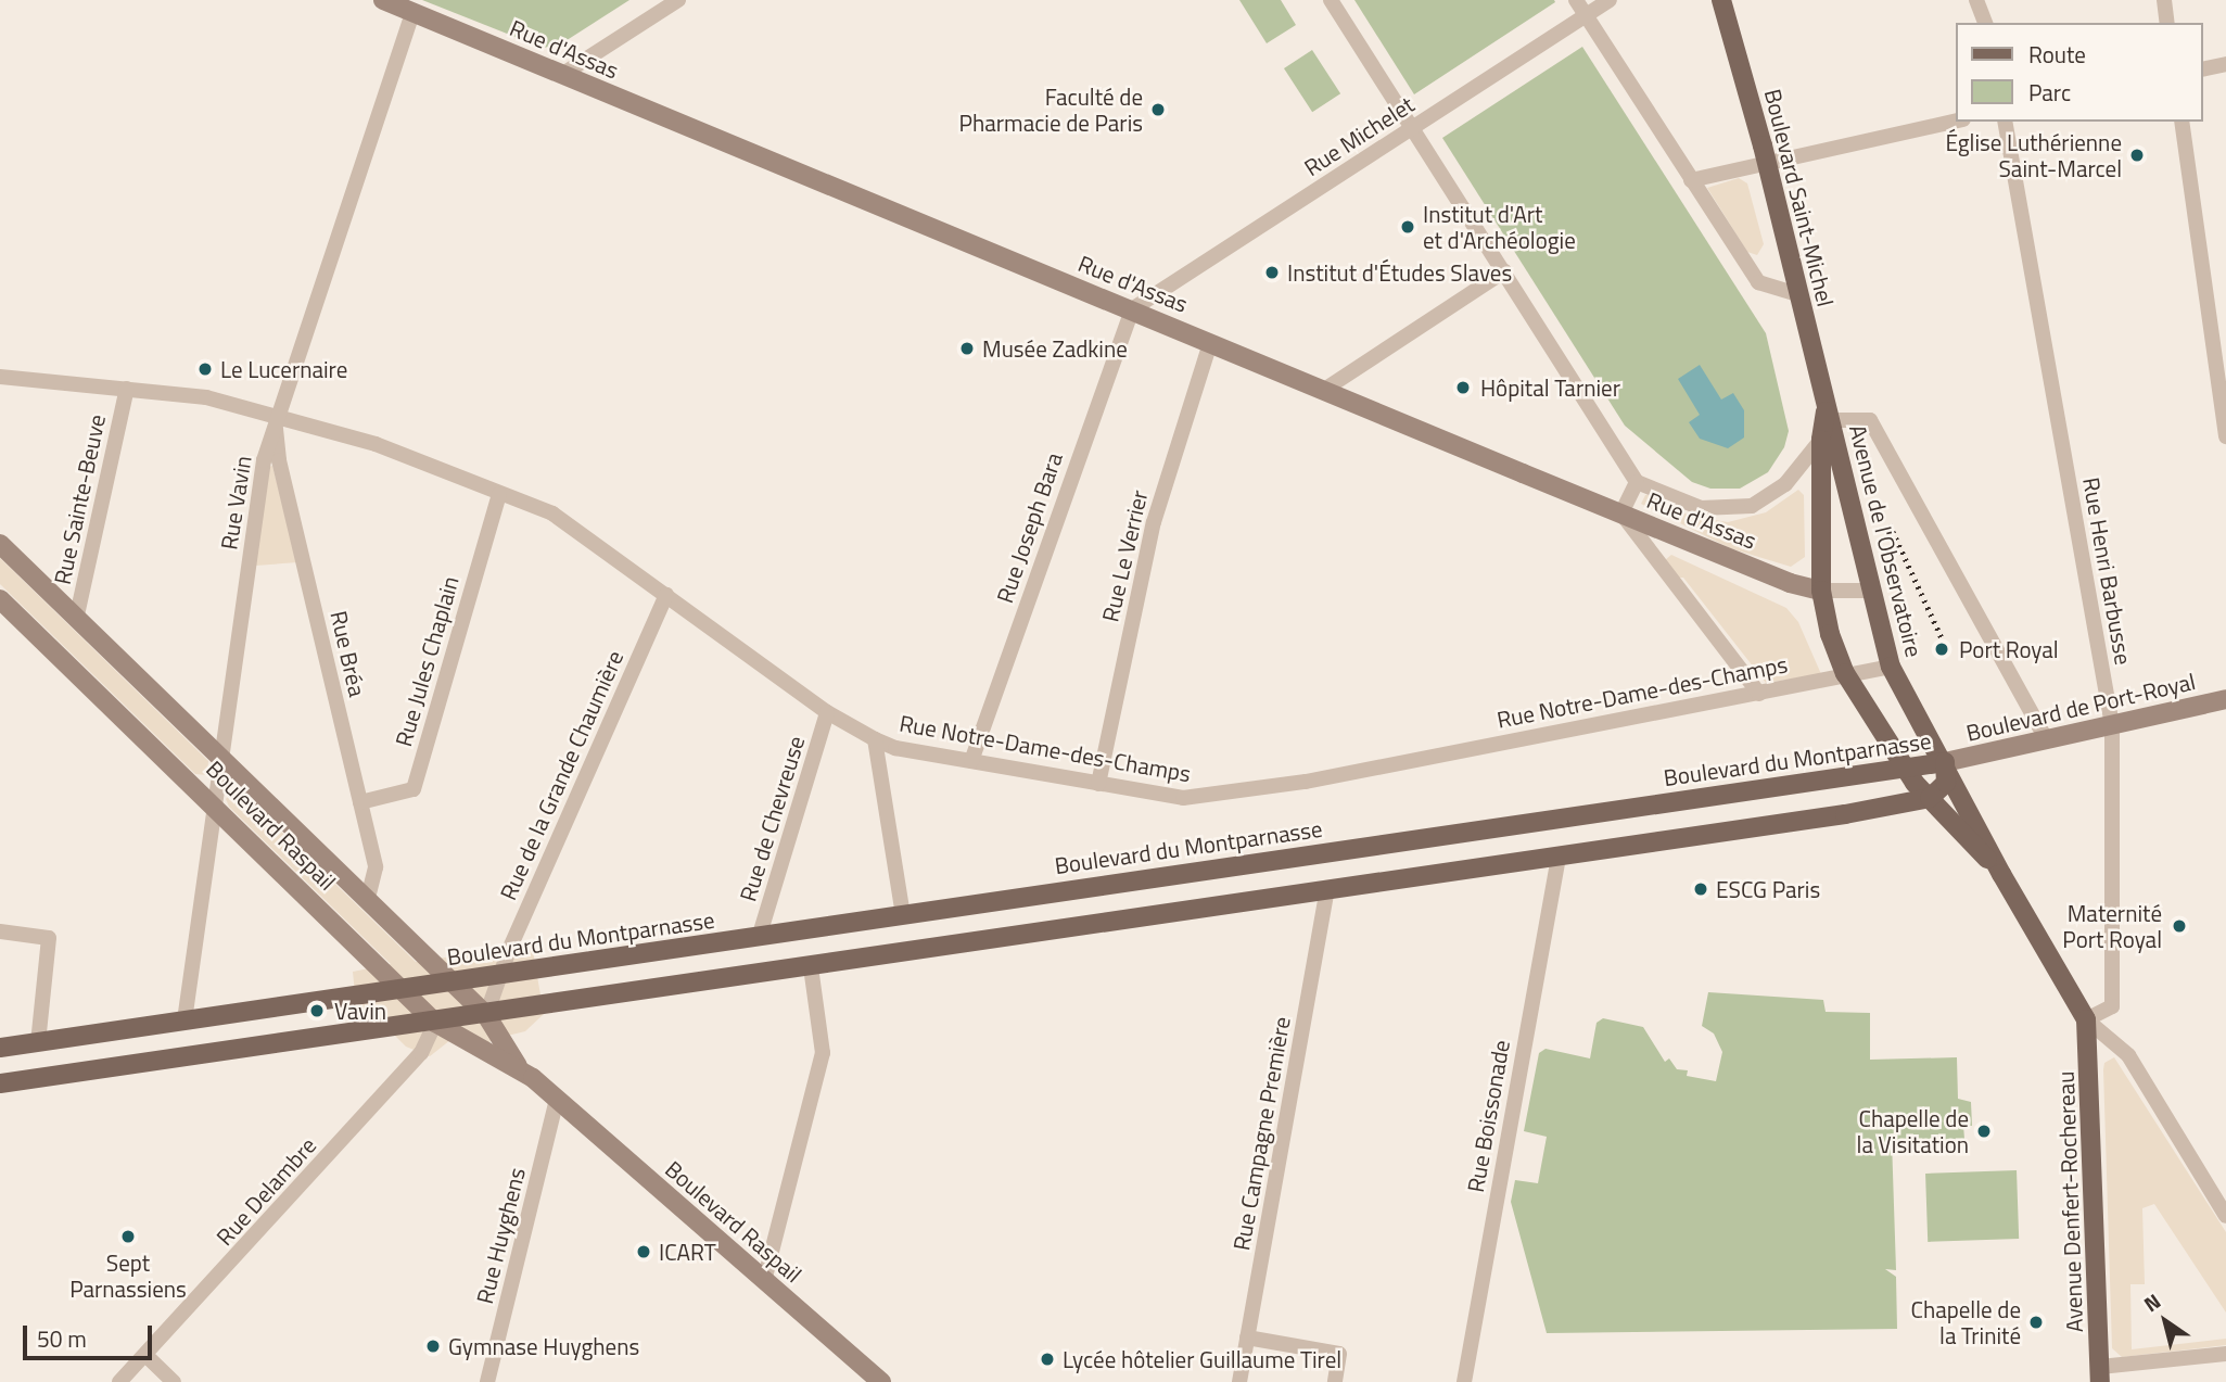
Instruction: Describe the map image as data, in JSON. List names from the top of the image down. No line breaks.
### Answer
{"streets":{"main road":["Rue d'Assas","Boulevard Saint-Michel","Avenue de l'Observatoire","Boulevard de Port-Royal","Boulevard du Montparnasse","Boulevard Raspail","Avenue Denfert-Rochereau"],"street":["Rue Michelet","Rue Sainte-Beuve","Rue Vavin","Rue Joseph Bara","Rue Le Verrier","Rue Henri Barbusse","Rue Bréa","Rue Jules Chaplain","Rue Notre-Dame-des-Champs","Rue de la Grande Chaumière","Rue de Chevreuse","Rue Boissonade","Rue Campagne Première","Rue Delambre","Rue Huyghens"]},"crossings":[["Rue d'Assas","Rue Michelet"],["Rue d'Assas","Rue Vavin"],["Rue d'Assas","Rue Joseph Bara"],["Rue d'Assas","Avenue de l'Observatoire"],["Rue d'Assas","Rue Le Verrier"],["Rue Michelet","Rue Joseph Bara"],["Boulevard Saint-Michel","Avenue de l'Observatoire"],["Rue Sainte-Beuve","Rue Notre-Dame-des-Champs"],["Rue Sainte-Beuve","Boulevard Raspail"],["Rue Vavin","Rue Bréa"],["Rue Vavin","Rue Notre-Dame-des-Champs"],["Rue Vavin","Boulevard du Montparnasse"],["Rue Vavin","Boulevard Raspail"],["Rue Joseph Bara","Rue Notre-Dame-des-Champs"],["Avenue de l'Observatoire","Rue Henri Barbusse"],["Avenue de l'Observatoire","Rue Notre-Dame-des-Champs"],["Avenue de l'Observatoire","Boulevard de Port-Royal"],["Avenue de l'Observatoire","Boulevard du Montparnasse"],["Avenue de l'Observatoire","Avenue Denfert-Rochereau"],["Rue Le Verrier","Rue Notre-Dame-des-Champs"],["Rue Henri Barbusse","Boulevard de Port-Royal"],["Rue Henri Barbusse","Avenue Denfert-Rochereau"],["Rue Bréa","Rue Jules Chaplain"],["Rue Bréa","Rue Notre-Dame-des-Champs"],["Rue Bréa","Boulevard Raspail"],["Rue Jules Chaplain","Rue Notre-Dame-des-Champs"],["Rue Notre-Dame-des-Champs","Rue de la Grande Chaumière"],["Rue Notre-Dame-des-Champs","Rue de Chevreuse"],["Boulevard de Port-Royal","Boulevard du Montparnasse"],["Boulevard du Montparnasse","Rue de la Grande Chaumière"],["Boulevard du Montparnasse","Rue de Chevreuse"],["Boulevard du Montparnasse","Boulevard Raspail"],["Boulevard Raspail","Rue Delambre"],["Boulevard Raspail","Rue Huyghens"]],"places":["Faculté de Pharmacie de Paris","Église Luthérienne Saint-Marcel","Institut d'Art et d'Archéologie","Institut d'Études Slaves","Musée Zadkine","Le Lucernaire","Hôpital Tarnier","Port Royal","ESCG Paris","Maternité Port Royal","Vavin","Chapelle de la Visitation","Sept Parnassiens","ICART","Chapelle de la Trinité","Gymnase Huyghens","Lycée hôtelier Guillaume Tirel"],"legend":["Route","Parc"],"scale_bar":"50 m","north":"top left"}
